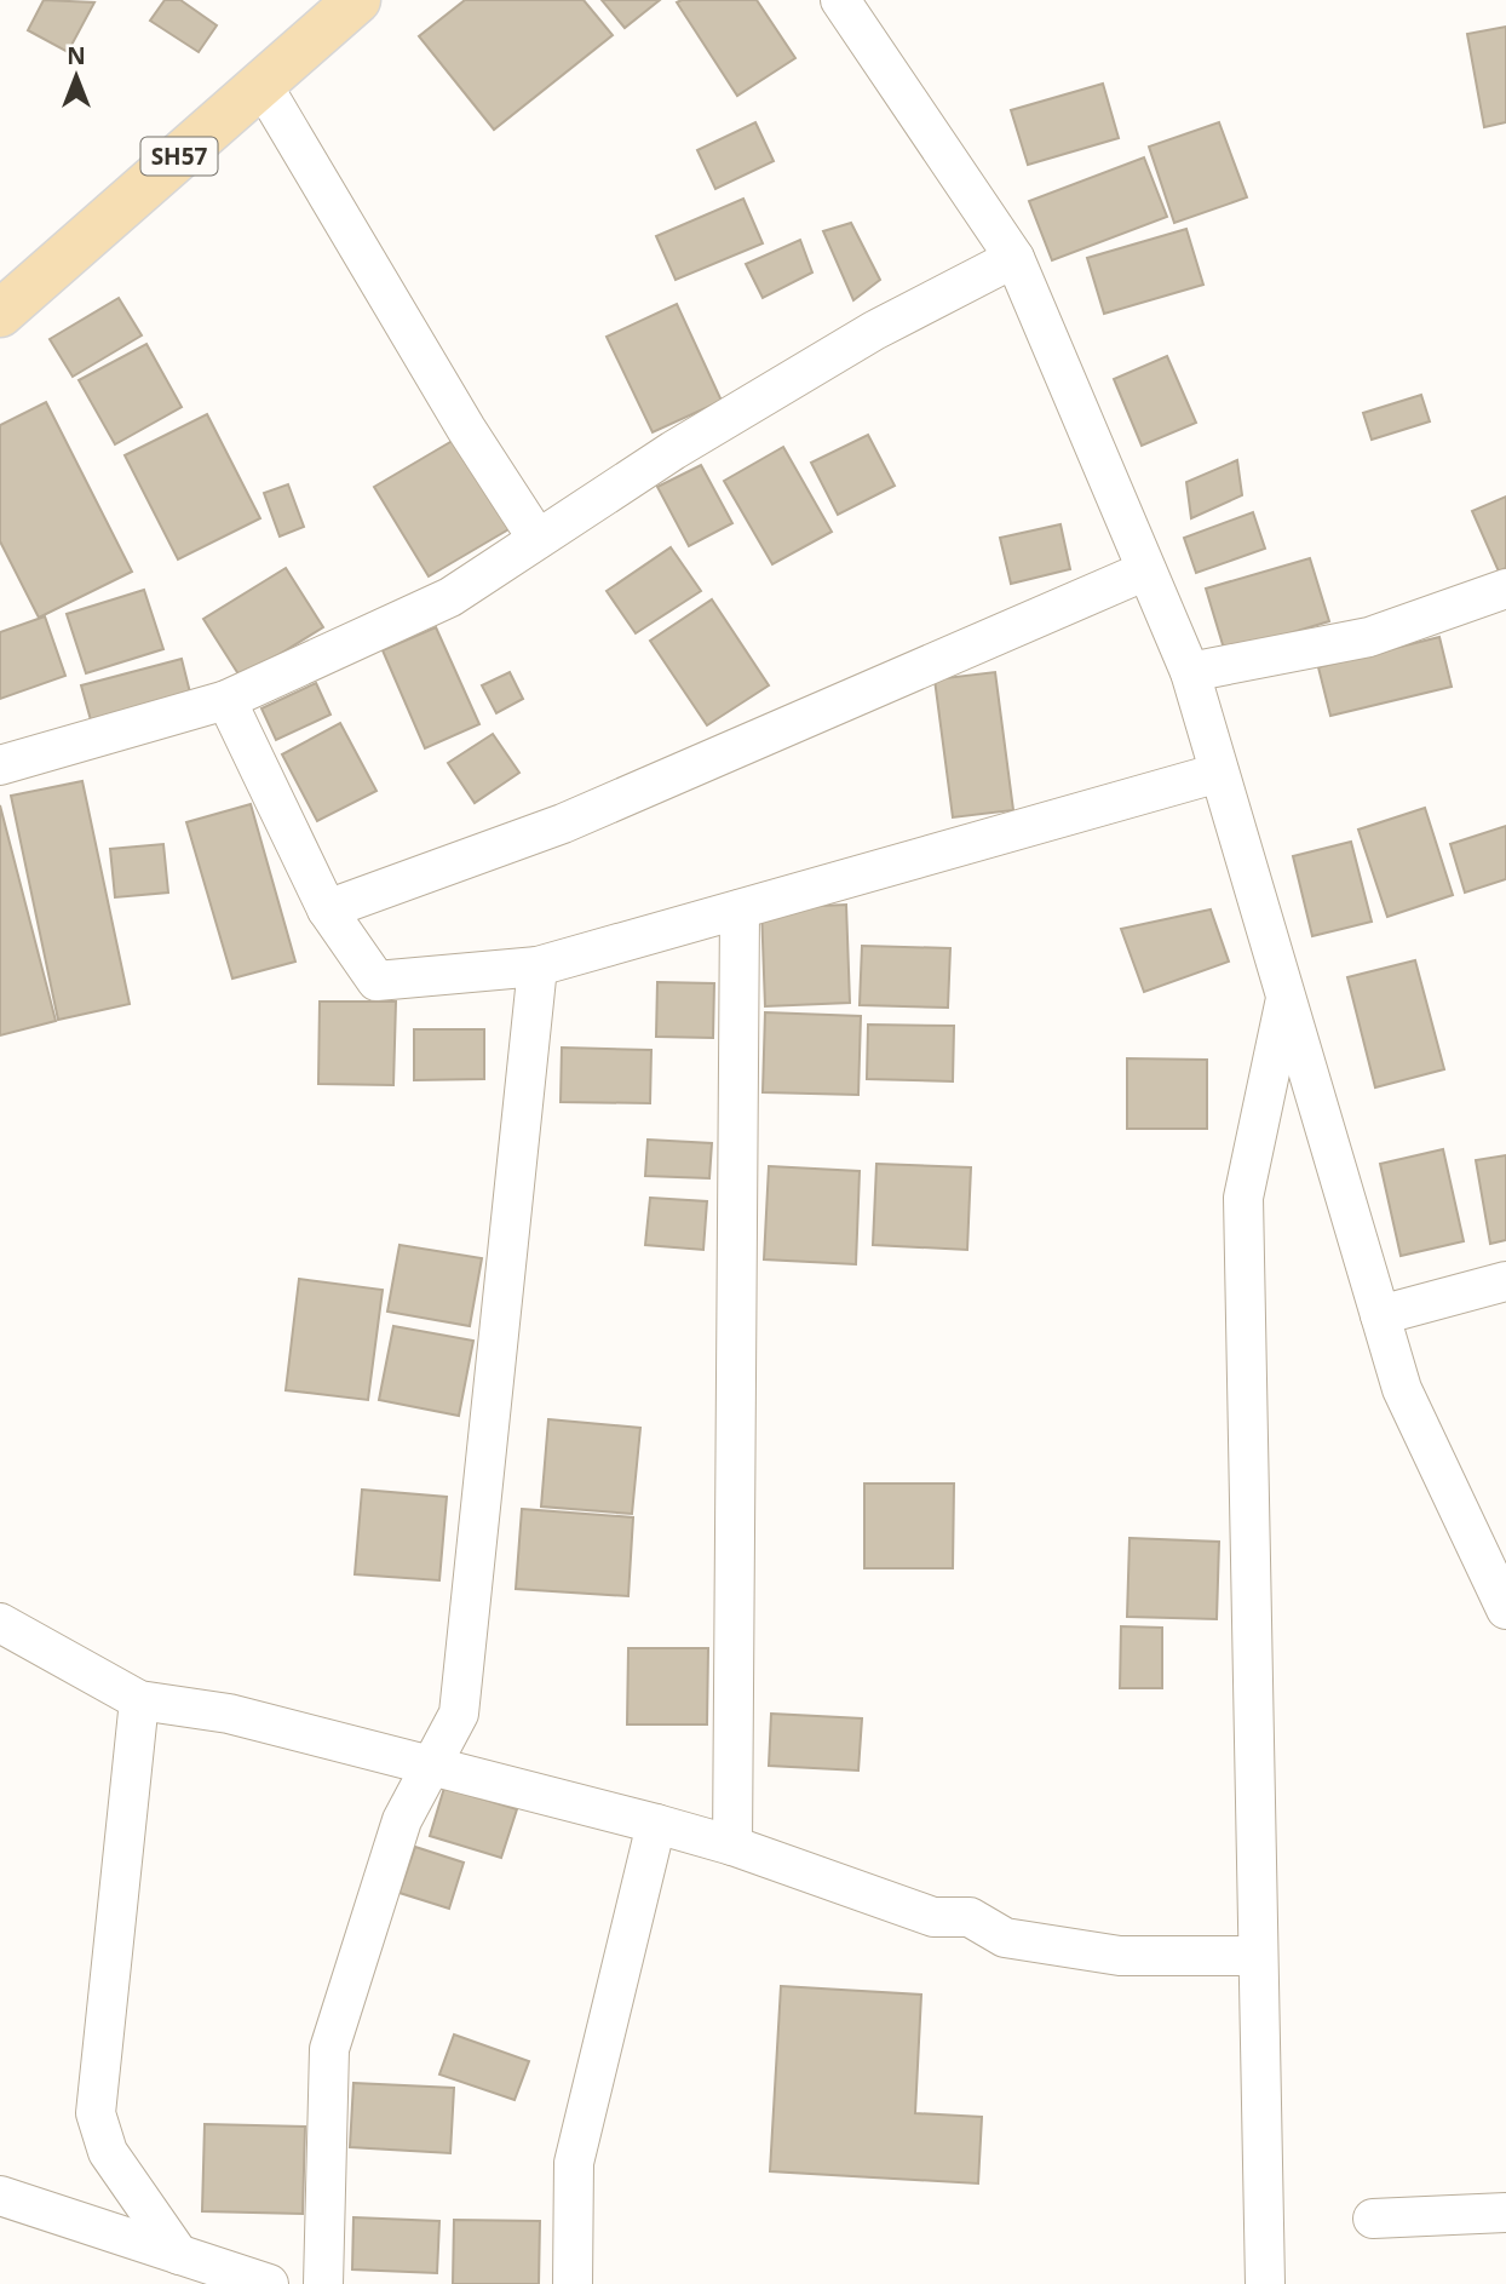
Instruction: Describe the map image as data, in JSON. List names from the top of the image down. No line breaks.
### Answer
{"streets":{"main road":["SH57"]},"north":"top"}
